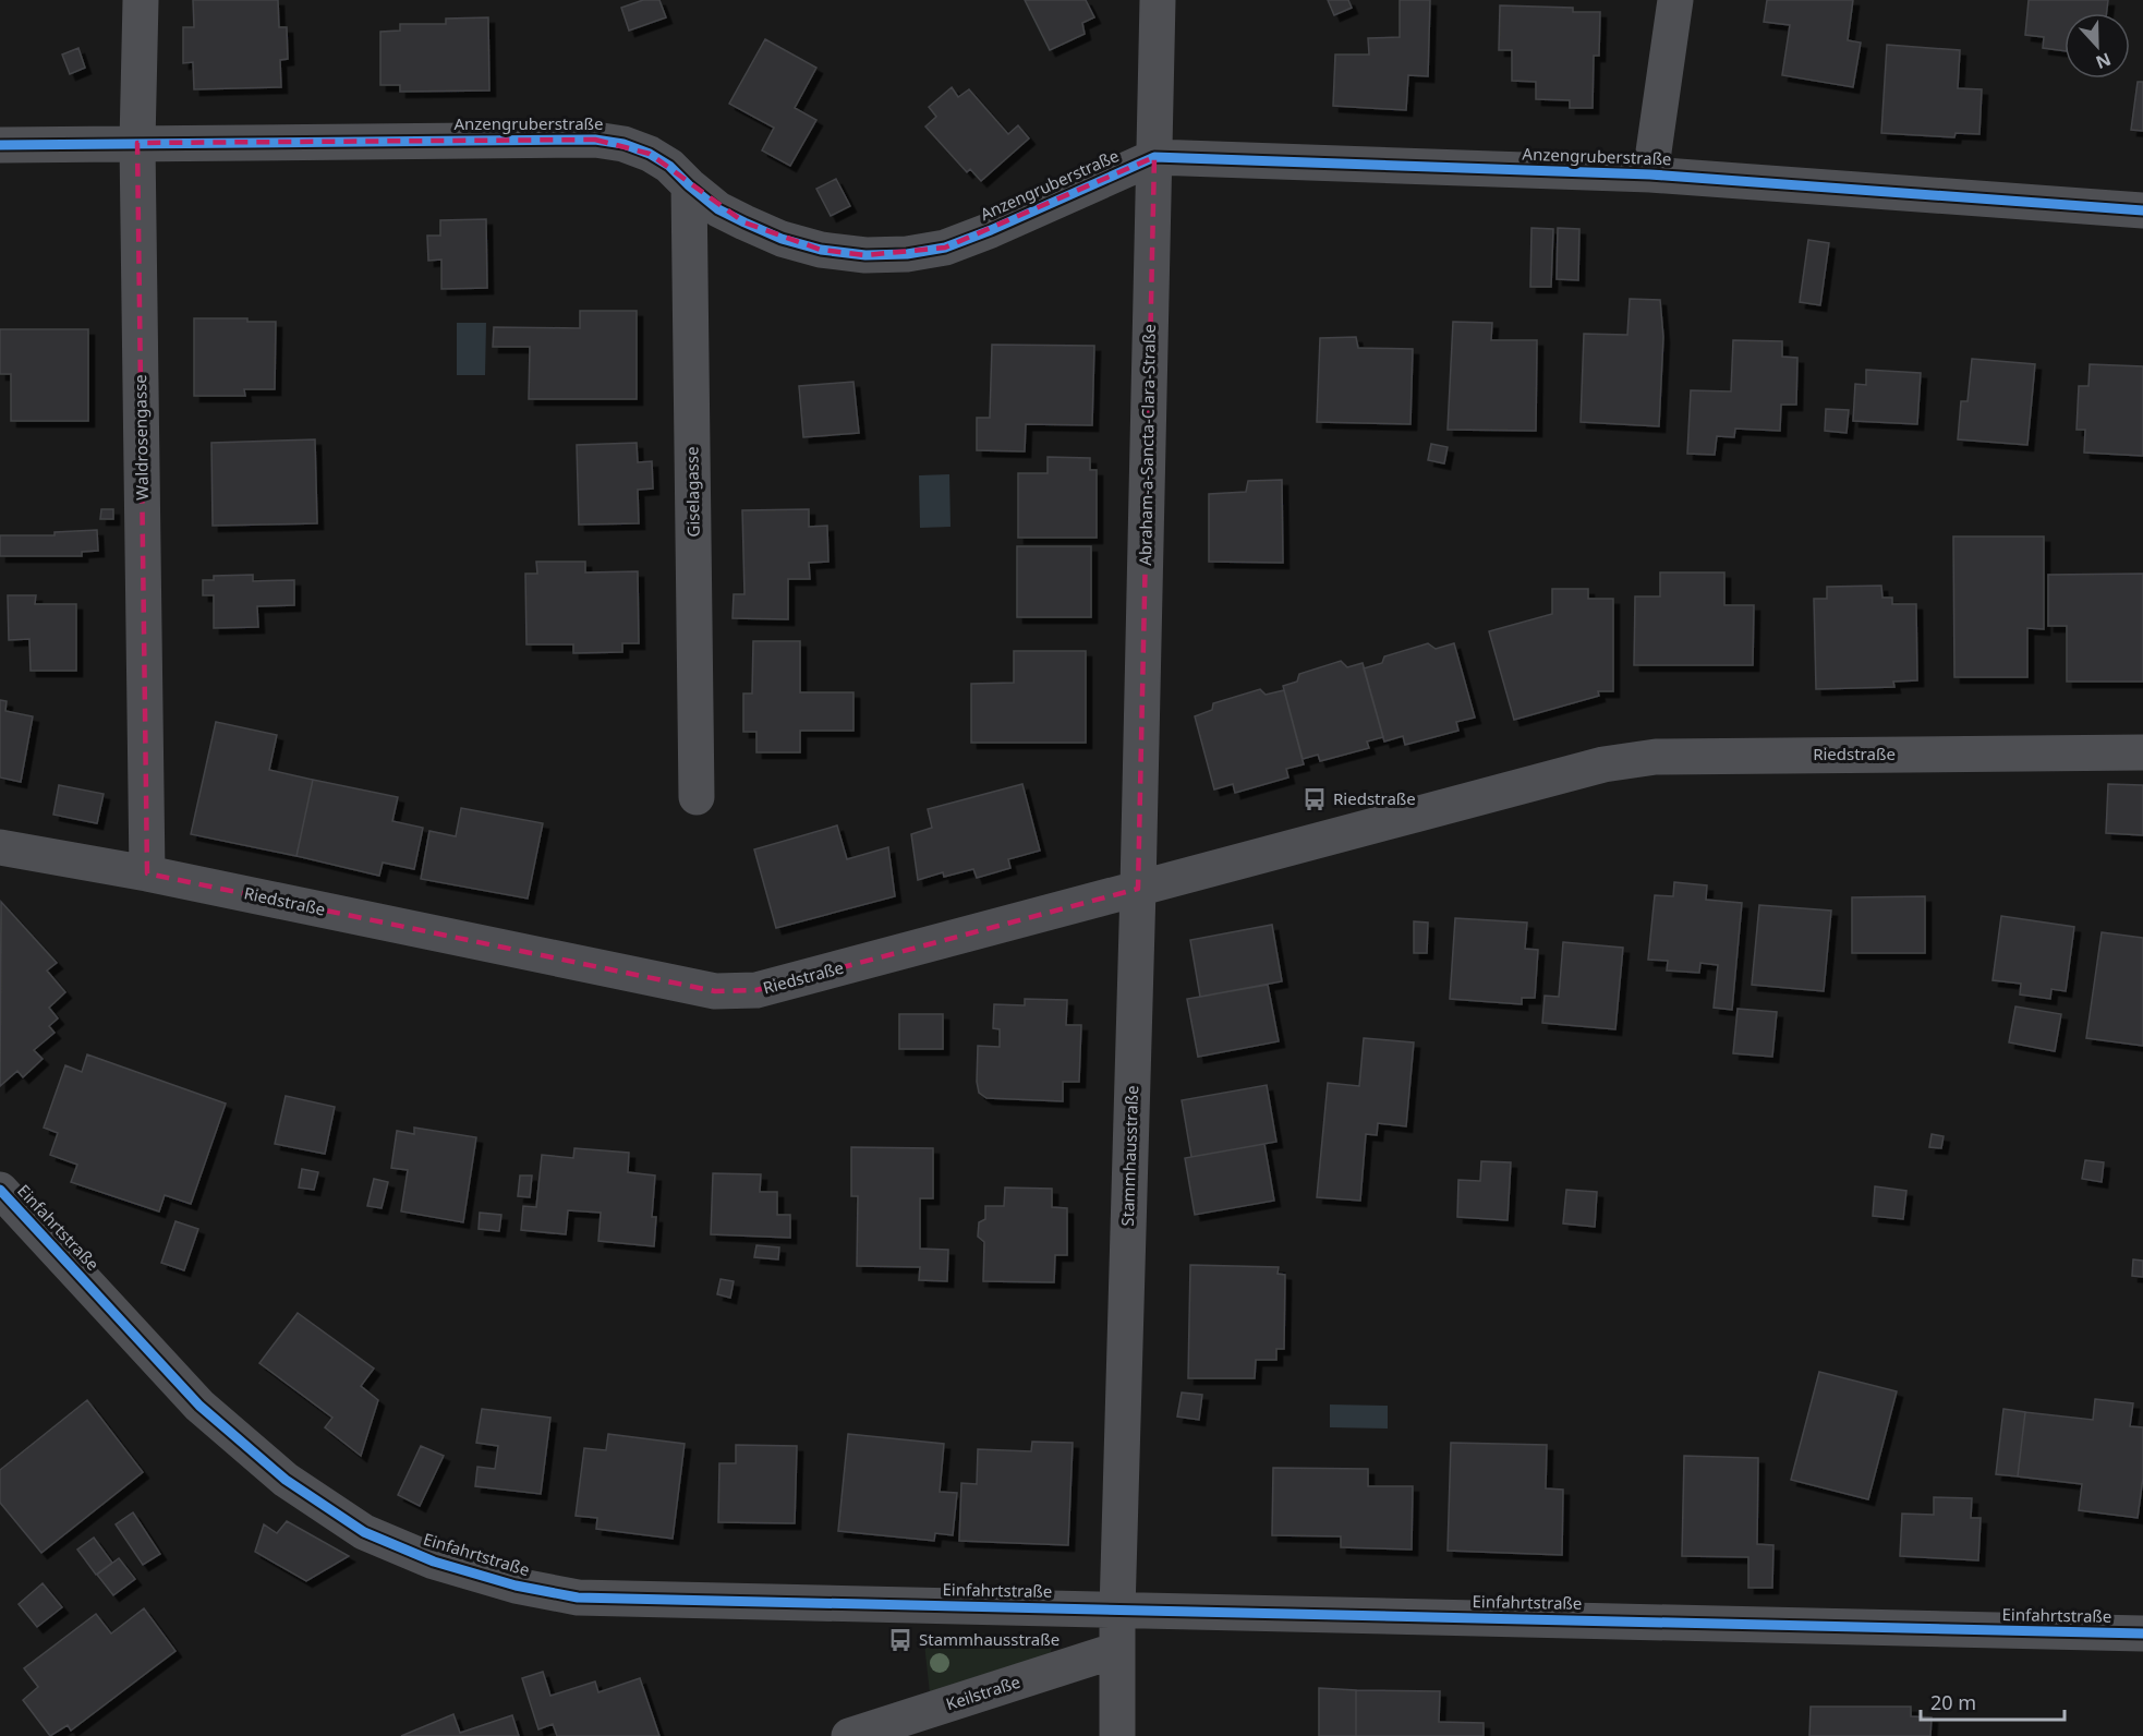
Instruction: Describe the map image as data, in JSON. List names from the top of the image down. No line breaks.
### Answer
{"streets":{"street":["Anzengruberstraße","Waldrosengasse","Abraham-a-Sancta-Clara-Straße","Giselagasse","Riedstraße","Stammhausstraße","Einfahrtstraße","Keilstraße"]},"crossings":[["Anzengruberstraße","Waldrosengasse"],["Anzengruberstraße","Abraham-a-Sancta-Clara-Straße"],["Anzengruberstraße","Giselagasse"],["Waldrosengasse","Riedstraße"],["Abraham-a-Sancta-Clara-Straße","Riedstraße"],["Abraham-a-Sancta-Clara-Straße","Stammhausstraße"],["Riedstraße","Stammhausstraße"],["Stammhausstraße","Einfahrtstraße"],["Stammhausstraße","Keilstraße"]],"places":{"bus stop":["Riedstraße","Stammhausstraße"]},"scale_bar":"20 m","north":"bottom"}
